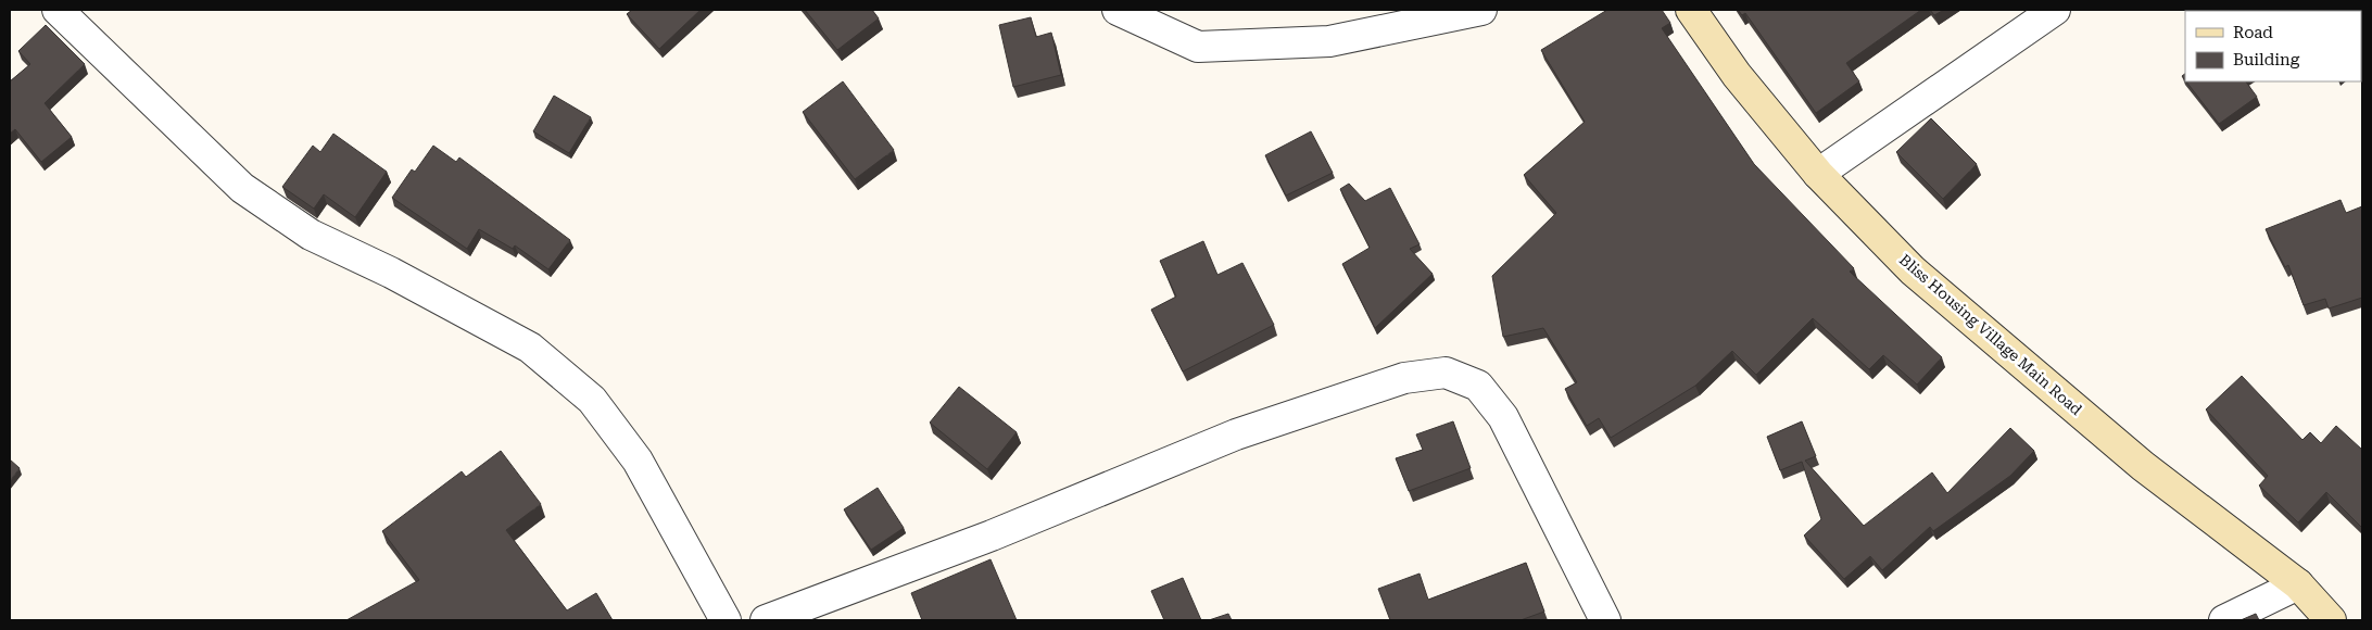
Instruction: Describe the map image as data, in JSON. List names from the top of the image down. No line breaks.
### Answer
{"streets":{"street":["Bliss Housing Village Main Road"]},"legend":["Road","Building"]}
